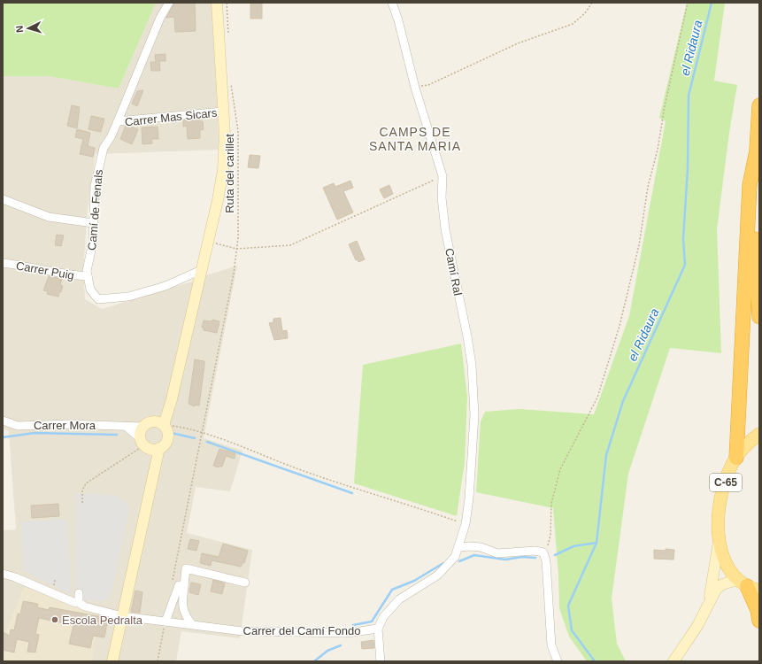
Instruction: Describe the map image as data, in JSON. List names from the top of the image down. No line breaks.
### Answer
{"streets":{"highway":["C-65"],"street":["Carrer Mas Sicars","Camí de Fenals","Carrer Puig","Camí Ral","Carrer Mora","Carrer del Camí Fondo"],"path":["Ruta del carillet"]},"crossings":[["Carrer Mas Sicars","Camí de Fenals"],["Camí de Fenals","Carrer Puig"]],"districts":["CAMPS DE SANTA MARIA"],"water":["el Ridaura"],"places":["Escola Pedralta"],"north":"left"}
